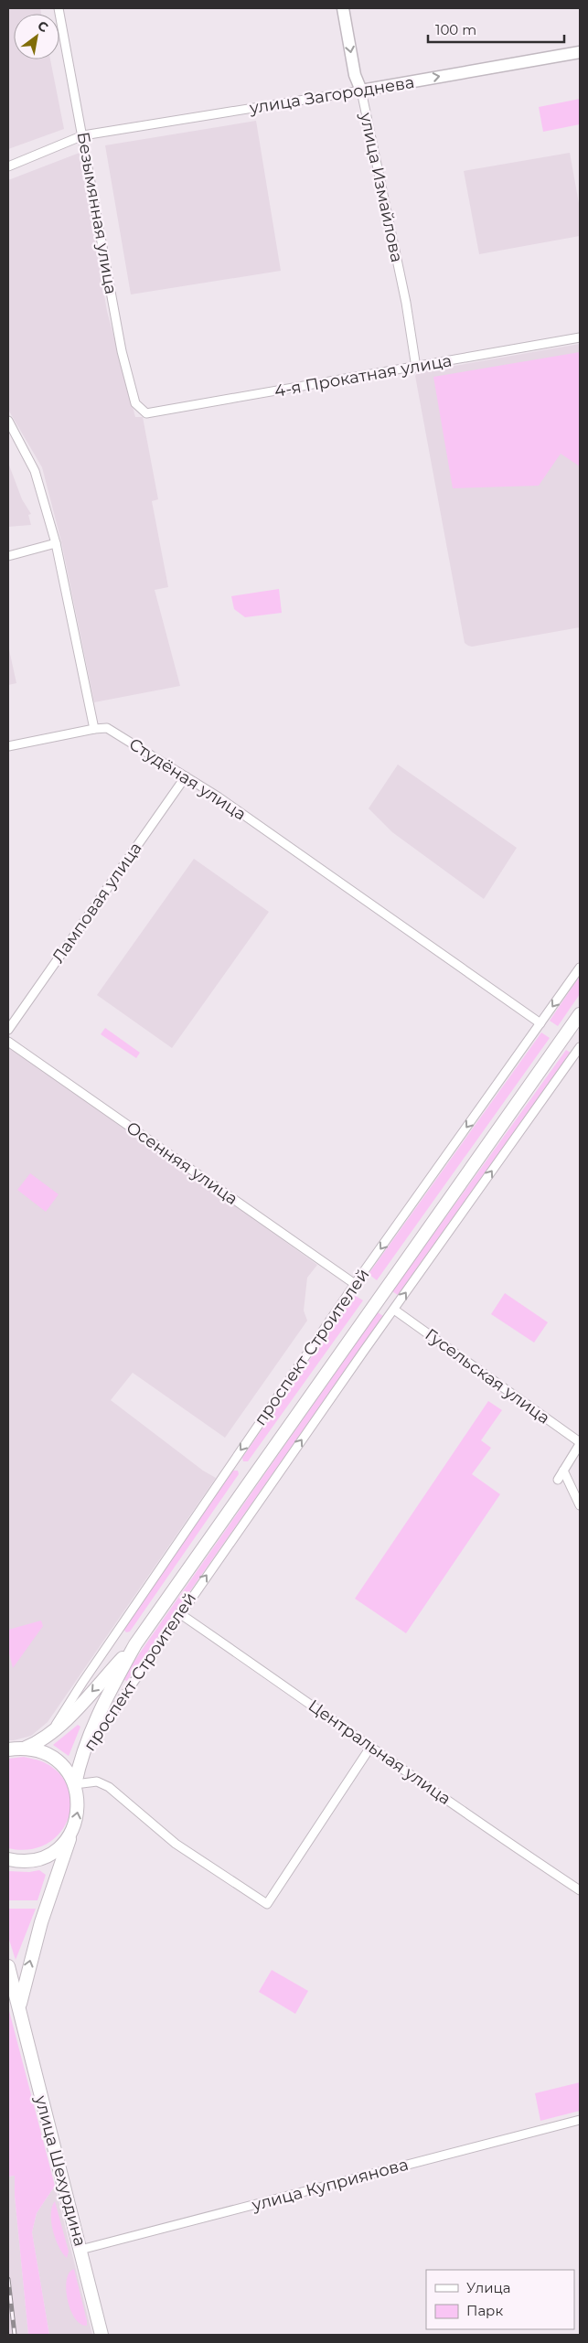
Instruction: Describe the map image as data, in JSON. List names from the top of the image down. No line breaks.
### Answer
{"streets":{"main road":["проспект Строителей","улица Шехурдина"],"street":["улица Загороднева","улица Измайлова","Безымянная улица","4-я Прокатная улица","Студёная улица","Ламповая улица","Осенняя улица","Гусельская улица","Центральная улица","улица Куприянова"]},"crossings":[["улица Загороднева","улица Измайлова"],["улица Загороднева","Безымянная улица"],["улица Измайлова","4-я Прокатная улица"],["Безымянная улица","4-я Прокатная улица"],["Студёная улица","Ламповая улица"],["Студёная улица","проспект Строителей"],["Осенняя улица","проспект Строителей"],["проспект Строителей","Гусельская улица"],["проспект Строителей","Центральная улица"],["проспект Строителей","улица Шехурдина"],["улица Шехурдина","улица Куприянова"]],"one_way":["улица Загороднева","улица Шехурдина"],"legend":["Улица","Парк"],"scale_bar":"100 m","north":"top right"}
